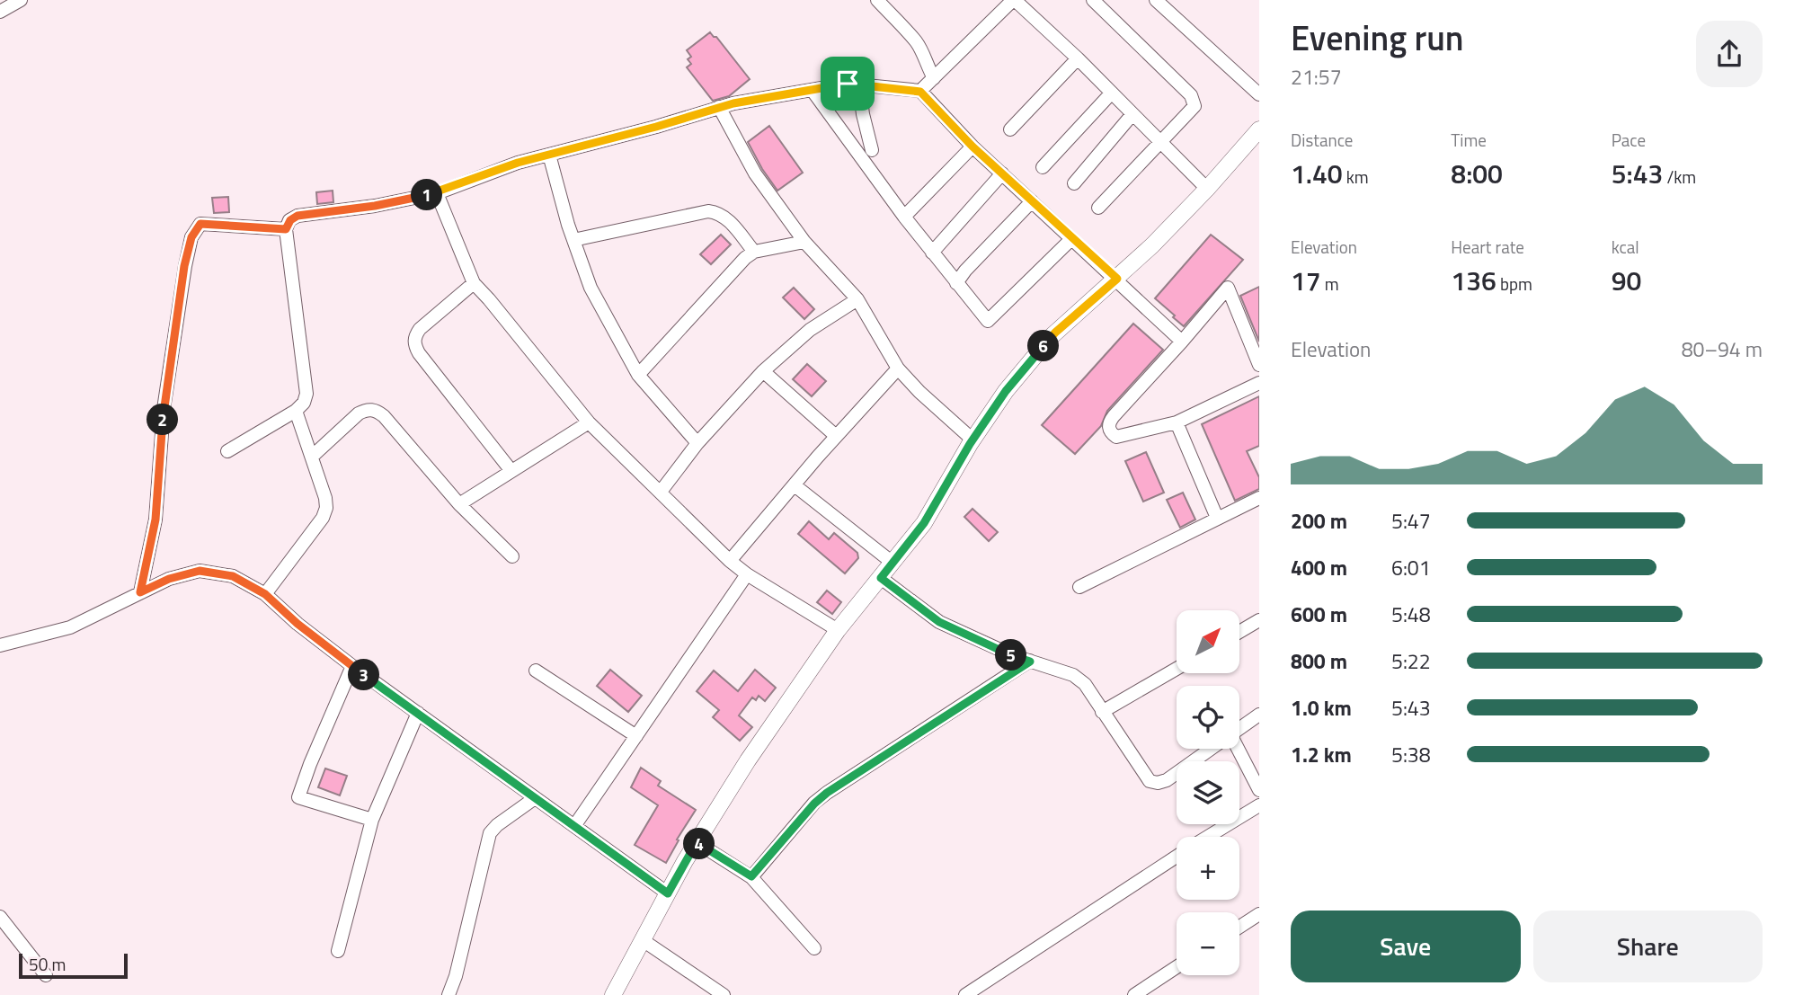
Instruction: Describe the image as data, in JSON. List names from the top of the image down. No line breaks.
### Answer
{"scale_bar":"50 m","north":"top right","page":{"heading":["Evening run","21:57"],"stats":[["Distance","1.40 km"],["Time","8:00"],["Pace","5:43 /km"],["Elevation","17 m"],["Heart rate","136 bpm"],["kcal","90"]],"pins":["1","6","2","5","3","4"],"chart":["Elevation","80–94 m"],"list":[{"name":"200 m","note":"5:47"},{"name":"400 m","note":"6:01"},{"name":"600 m","note":"5:48"},{"name":"800 m","note":"5:22"},{"name":"1.0 km","note":"5:43"},{"name":"1.2 km","note":"5:38"}],"map_buttons":["+","−"],"buttons":["Save","Share"],"scale":"50 m"}}
